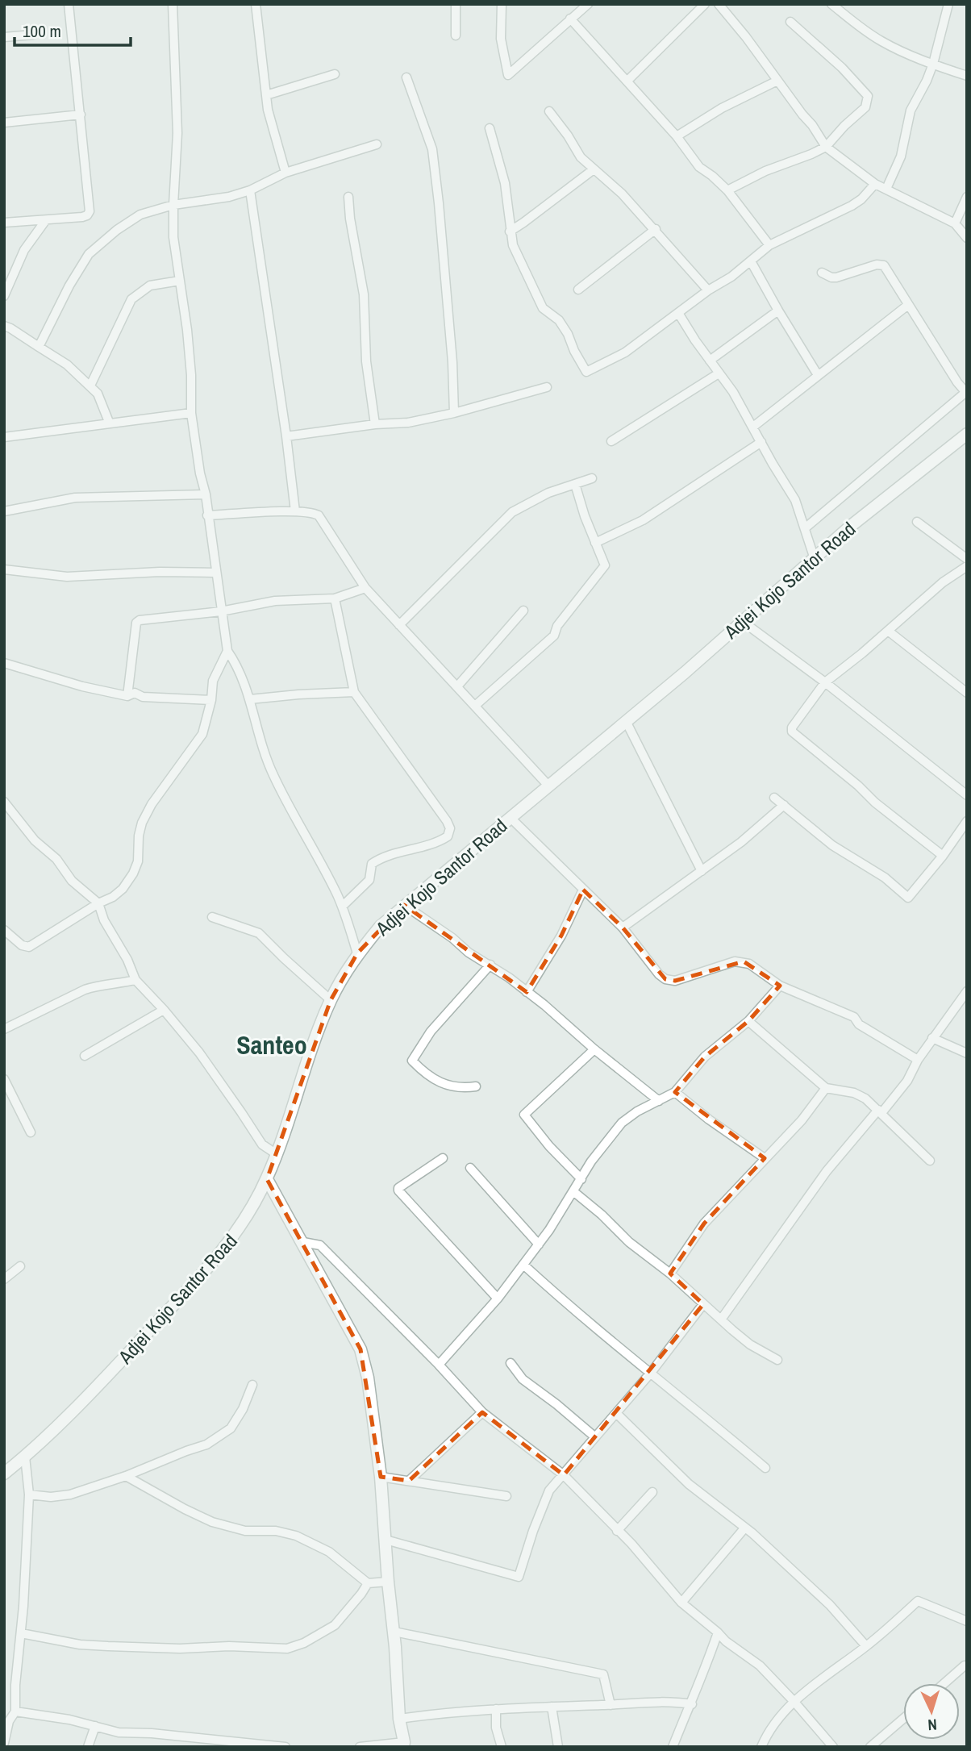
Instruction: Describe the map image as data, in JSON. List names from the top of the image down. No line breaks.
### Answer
{"streets":{"street":["Adjei Kojo Santor Road"]},"districts":["Santeo"],"scale_bar":"100 m","north":"bottom"}
